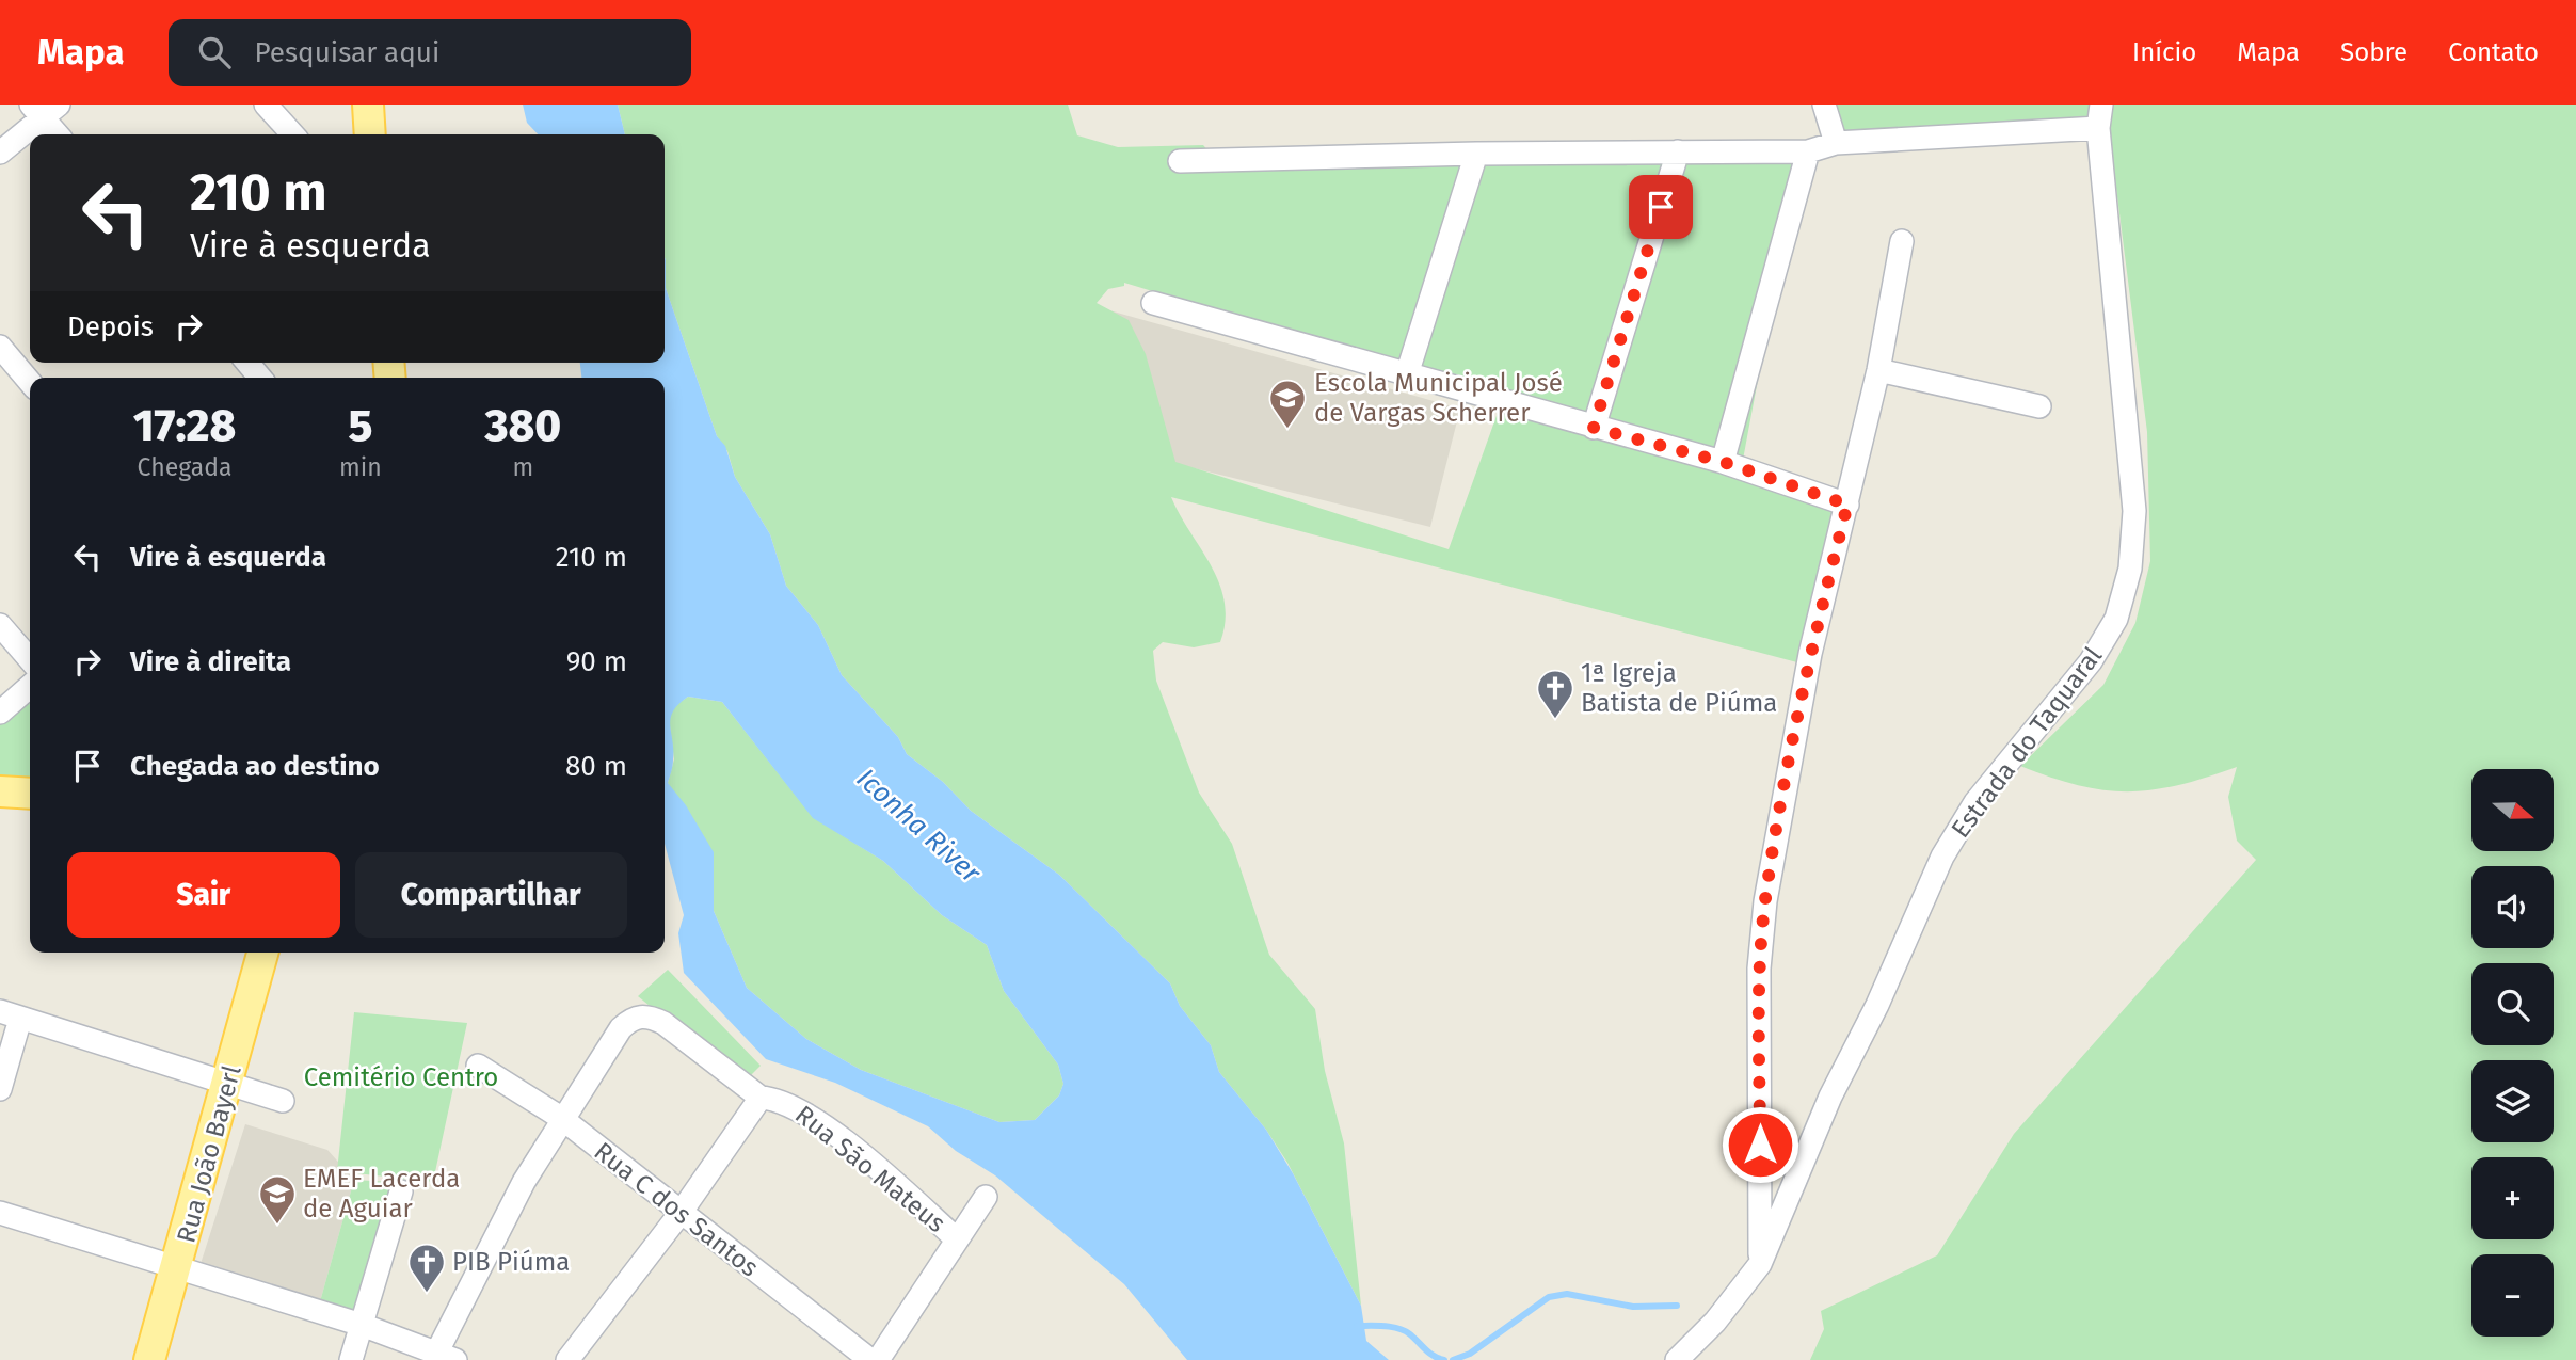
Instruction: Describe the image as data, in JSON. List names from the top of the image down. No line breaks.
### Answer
{"streets":{"main road":["Rua João Bayerl"],"street":["Estrada do Taquaral","Rua São Mateus","Rua C dos Santos"]},"crossings":[["Rua São Mateus","Rua C dos Santos"]],"water":["Iconha River"],"parks":["Cemitério Centro"],"places":{"school or university":["Escola Municipal José de Vargas Scherrer","EMEF Lacerda de Aguiar"],"church":["1ª Igreja Batista de Piúma","PIB Piúma"]},"north":"right","page":{"header":"Mapa","search":"Pesquisar aqui","nav":["Início","Mapa","Sobre","Contato"],"turn":["210 m","Vire à esquerda"],"then":"Depois","eta":["17:28","Chegada","5","min","380","m"],"list":[{"name":"Vire à esquerda","value":"210 m"},{"name":"Vire à direita","value":"90 m"},{"name":"Chegada ao destino","value":"80 m"}],"map_buttons":["+","−"],"buttons":["Sair","Compartilhar"]}}
